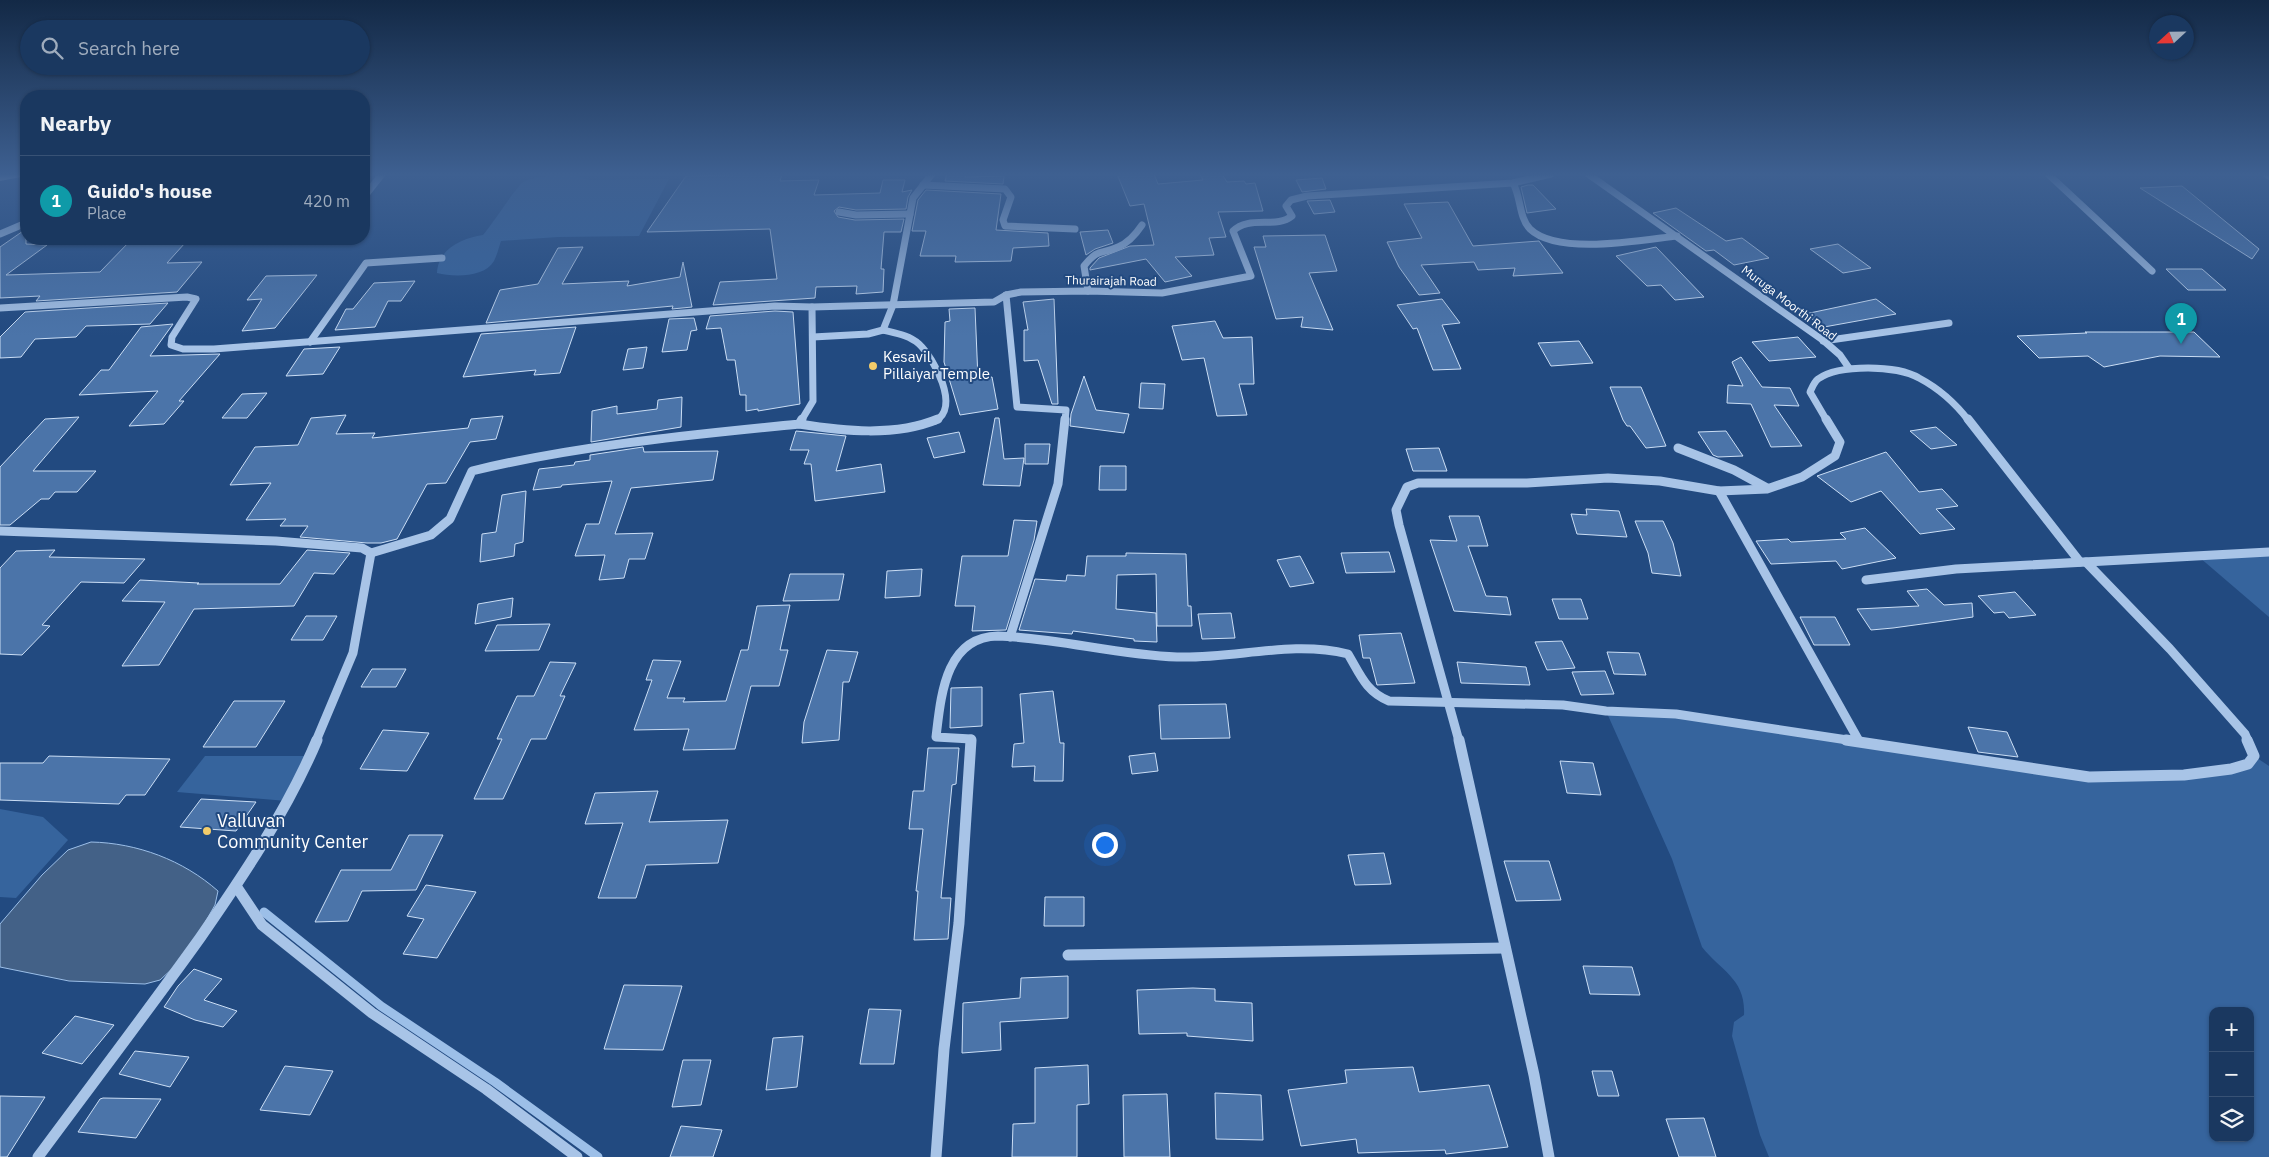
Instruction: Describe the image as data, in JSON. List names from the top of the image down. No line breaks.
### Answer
{"streets":{"street":["Thurairajah Road","Muruga Moorthi Road"]},"places":["Kesavil Pillaiyar Temple","Valluvan Community Center"],"north":"left","page":{"search":"Search here","heading":"Nearby","list":[{"mark":"1","name":"Guido's house","note":"Place","value":"420 m"}],"pins":"1","map_buttons":["+","−"]}}
